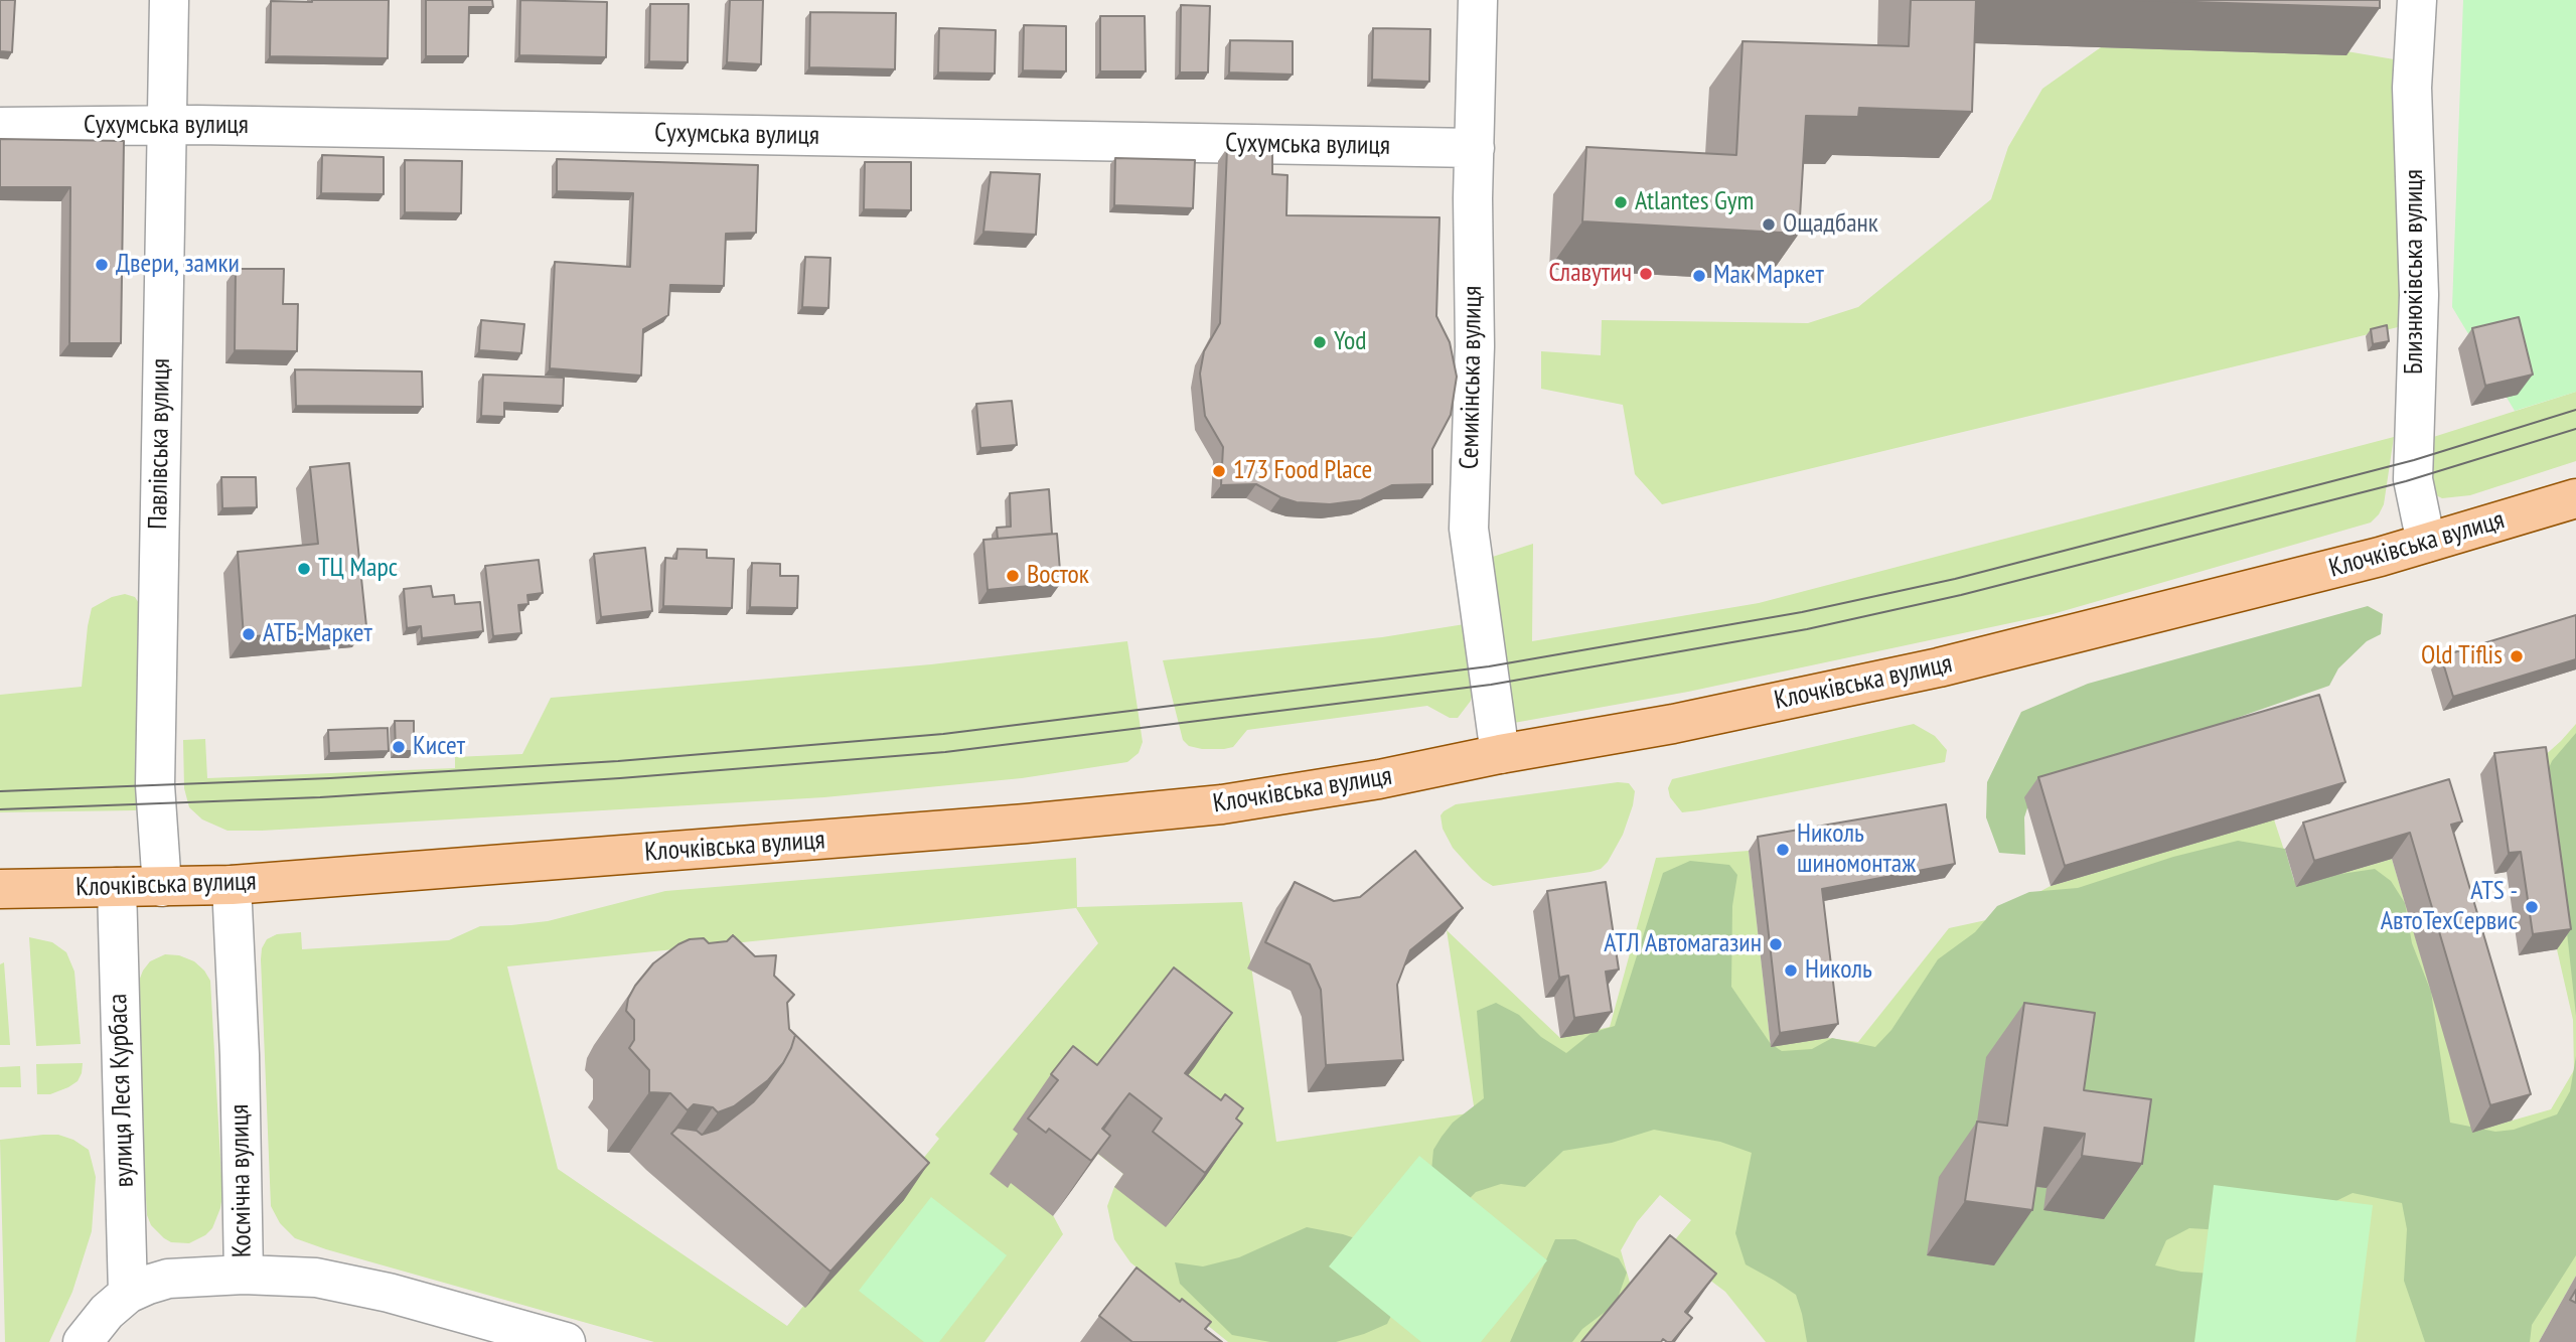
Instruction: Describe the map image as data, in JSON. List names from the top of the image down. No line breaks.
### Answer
{"streets":{"main road":["Клочківська вулиця"],"street":["Сухумська вулиця","Близнюківська вулиця","Семикінська вулиця","Павлівська вулиця","вулиця Леся Курбаса","Космічна вулиця"]},"crossings":[["Сухумська вулиця","Семикінська вулиця"],["Сухумська вулиця","Павлівська вулиця"],["Близнюківська вулиця","Клочківська вулиця"],["Семикінська вулиця","Клочківська вулиця"],["Павлівська вулиця","Клочківська вулиця"],["Клочківська вулиця","вулиця Леся Курбаса"],["Клочківська вулиця","Космічна вулиця"]],"places":["Atlantes Gym","Ощадбанк","Двери, замки","Славутич","Мак Маркет","Yod","173 Food Place","ТЦ Марс","Восток","АТБ-Маркет","Old Tiflis","Кисет","Николь шиномонтаж","ATS - АвтоТехСервис","АТЛ Автомагазин","Николь"]}
